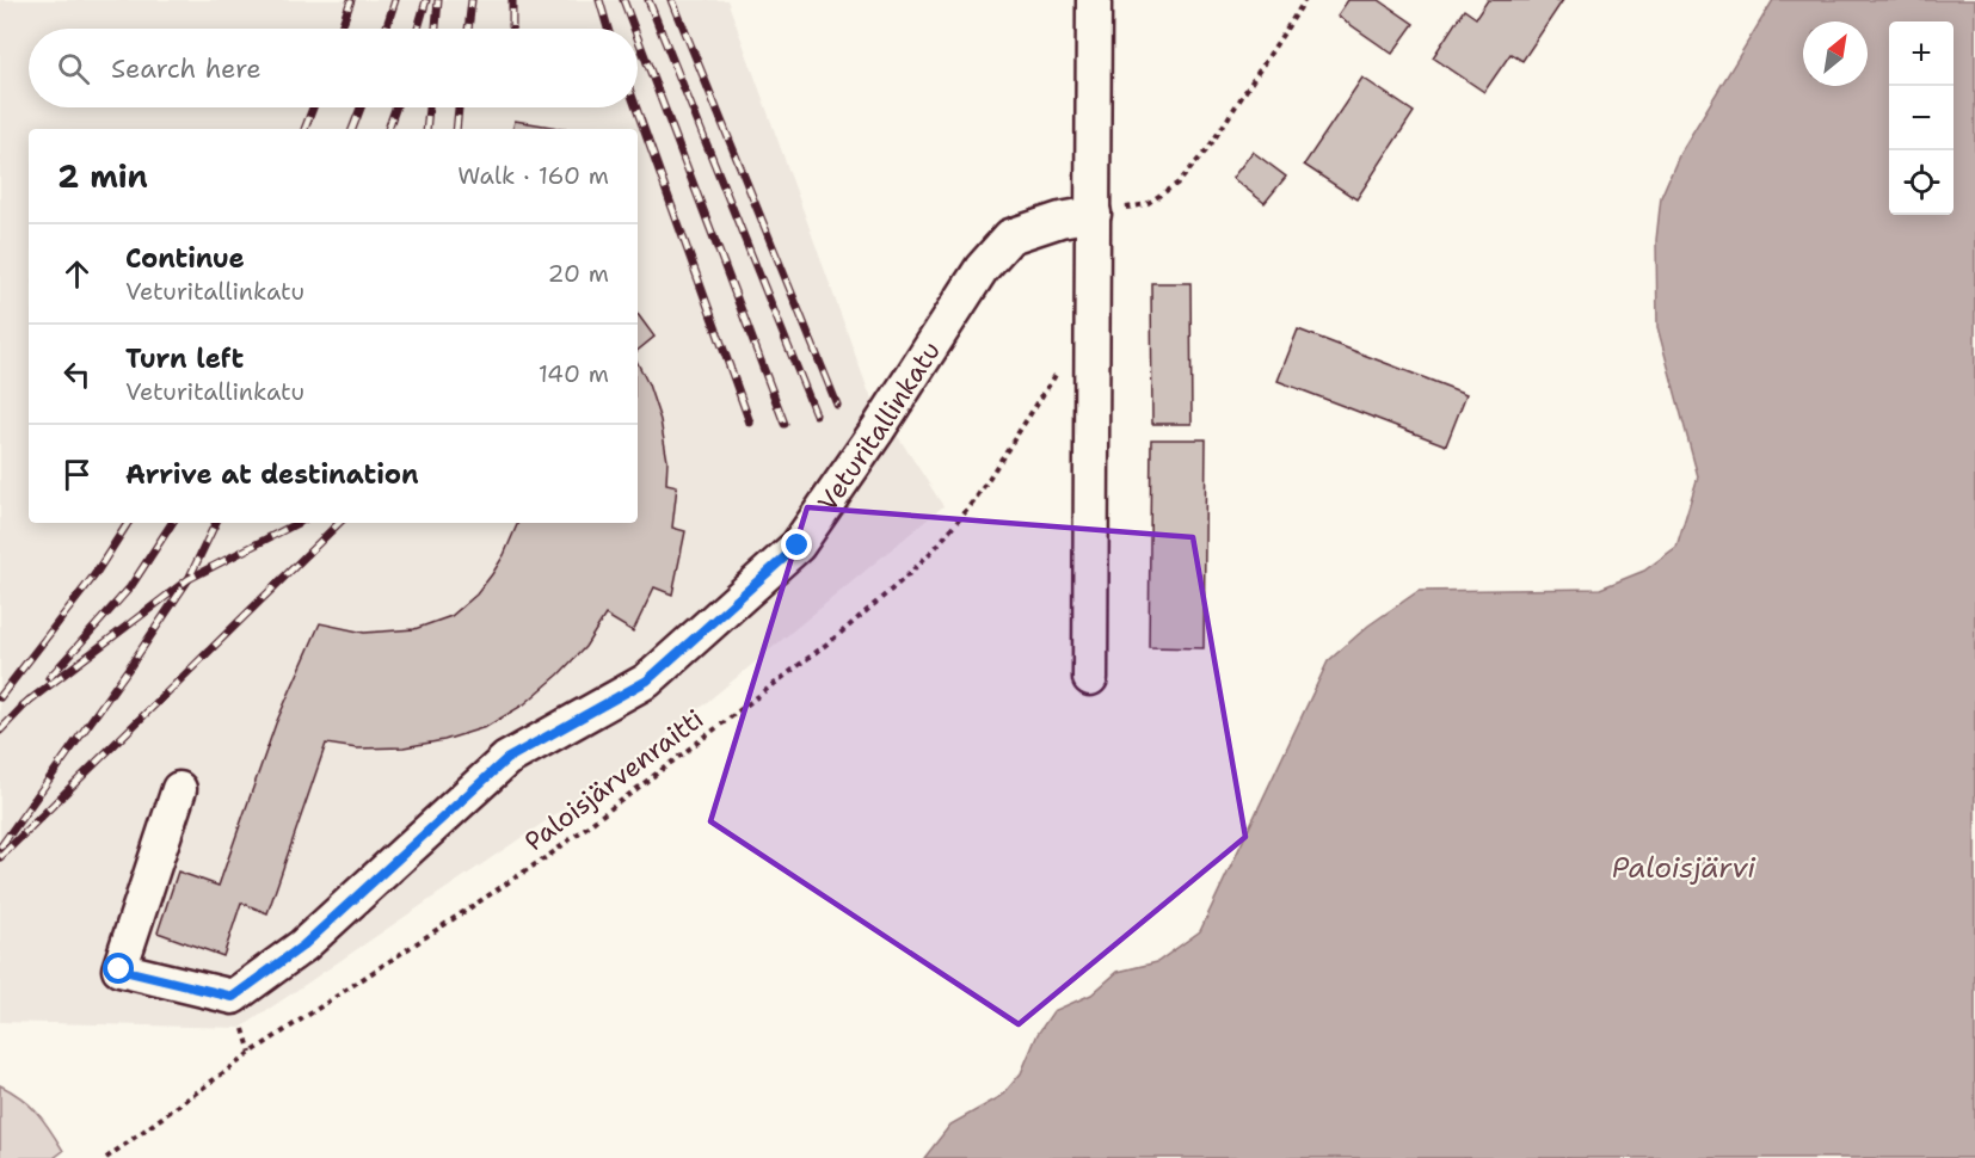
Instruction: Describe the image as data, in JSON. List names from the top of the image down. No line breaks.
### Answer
{"streets":{"street":["Veturitallinkatu"],"path":["Paloisjärvenraitti"]},"water":["Paloisjärvi"],"north":"top right","page":{"map_buttons":["+","−"],"search":"Search here","heading":["2 min","Walk · 160 m"],"list":[["Continue","Veturitallinkatu","20 m"],["Turn left","Veturitallinkatu","140 m"],"Arrive at destination"]}}
